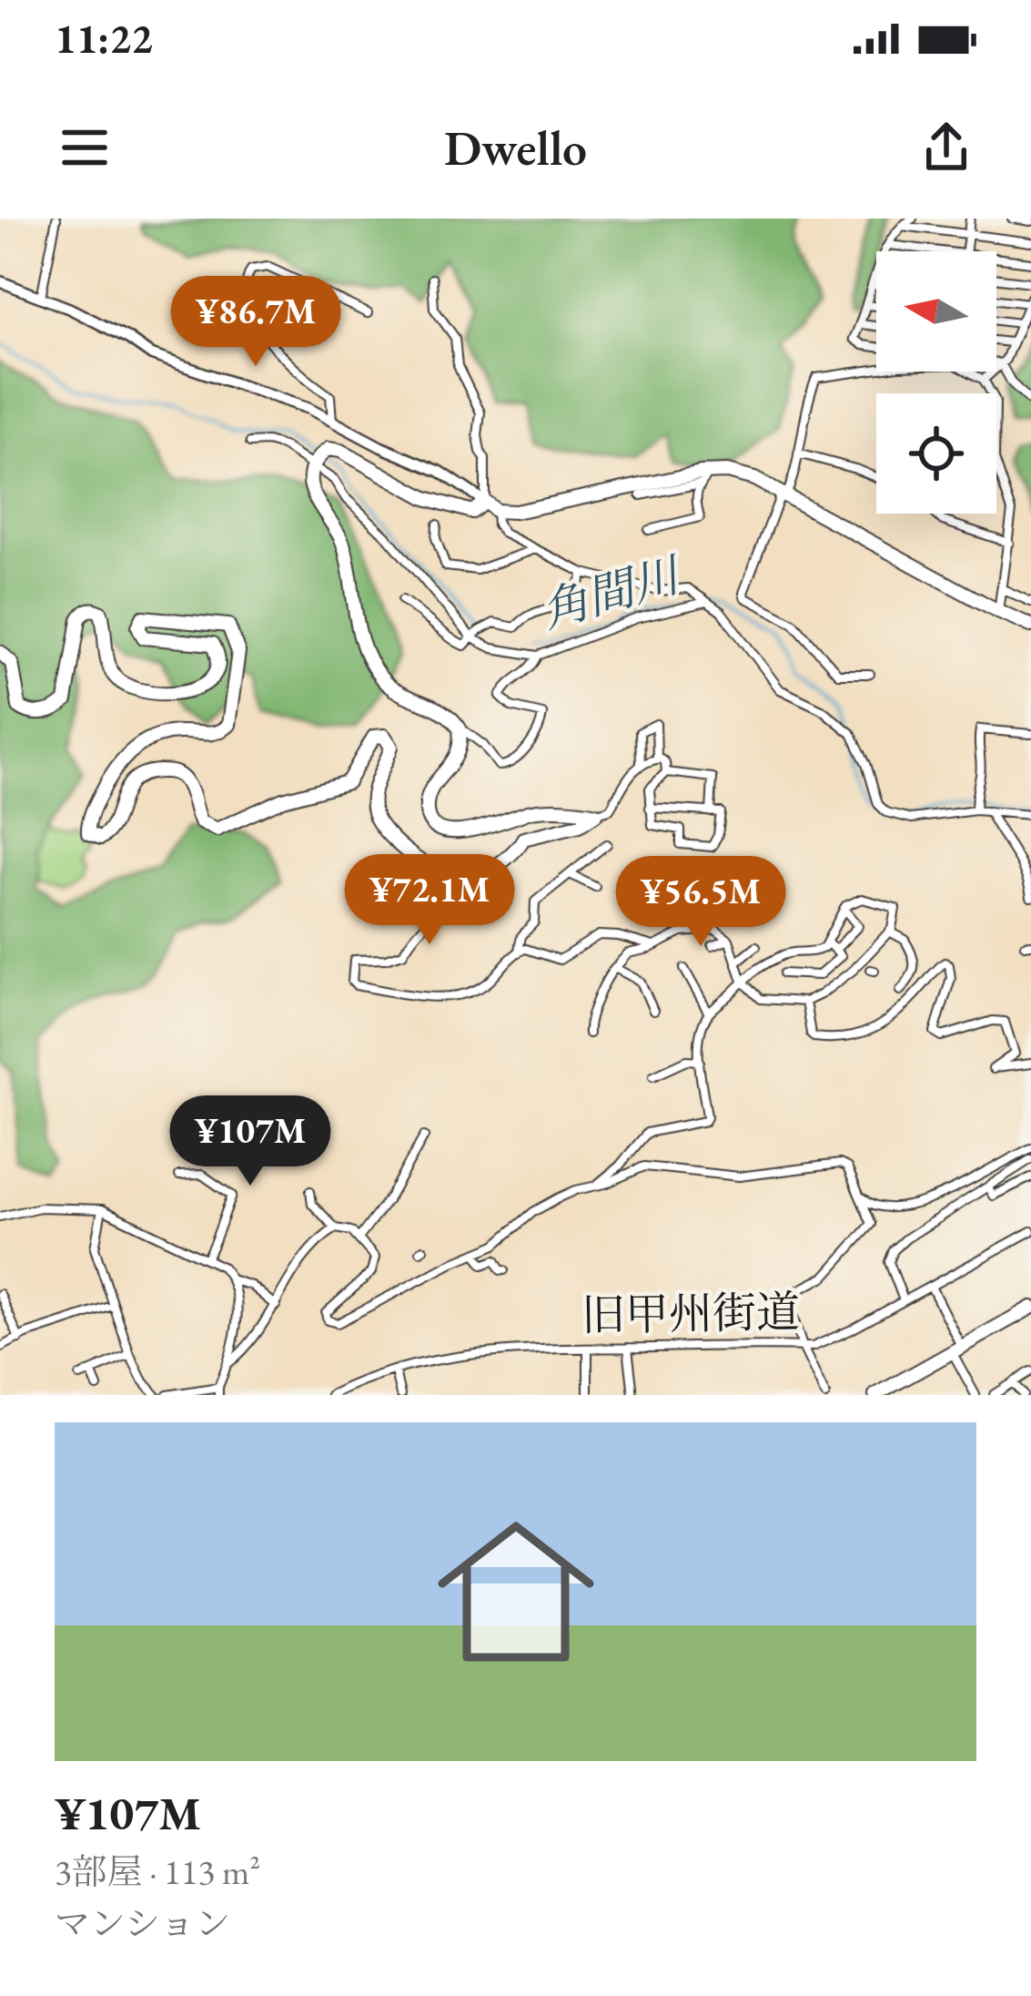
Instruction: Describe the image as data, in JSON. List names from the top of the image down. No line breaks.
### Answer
{"streets":{"street":["旧甲州街道"]},"water":["角間川"],"north":"left","page":{"status":"11:22","header":"Dwello","price":["¥86.7M","¥72.1M","¥56.5M","¥107M"],"list":[{"name":"¥107M","note":"3部屋 · 113 m² · マンション"}]}}
